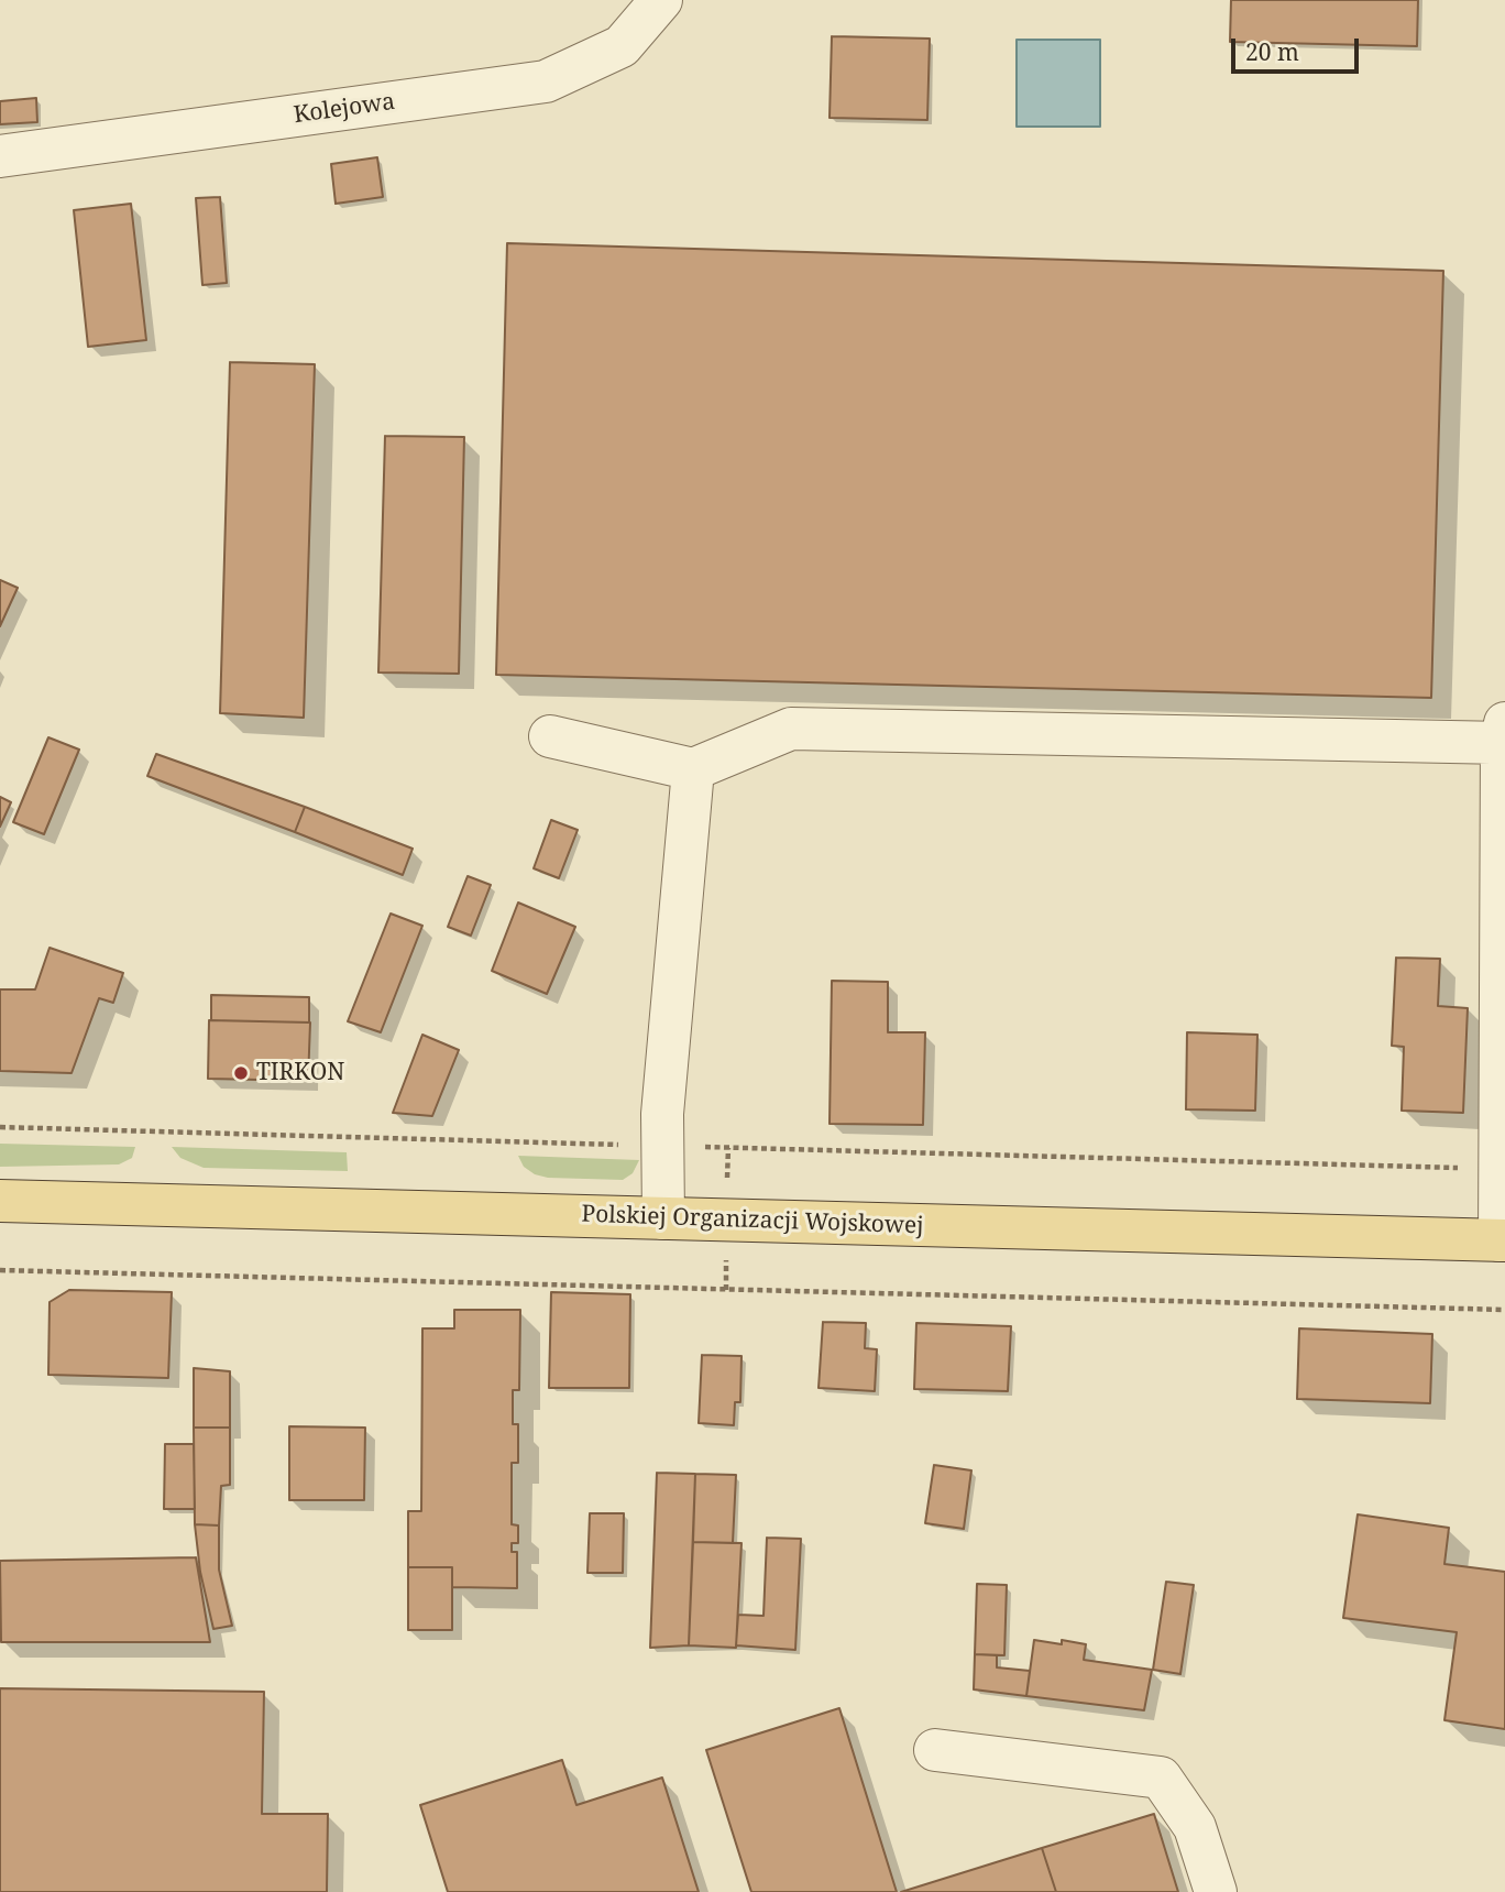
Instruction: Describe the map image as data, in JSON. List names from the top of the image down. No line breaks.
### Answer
{"streets":{"main road":["Polskiej Organizacji Wojskowej"],"street":["Kolejowa"]},"places":["TIRKON"],"scale_bar":"20 m"}
